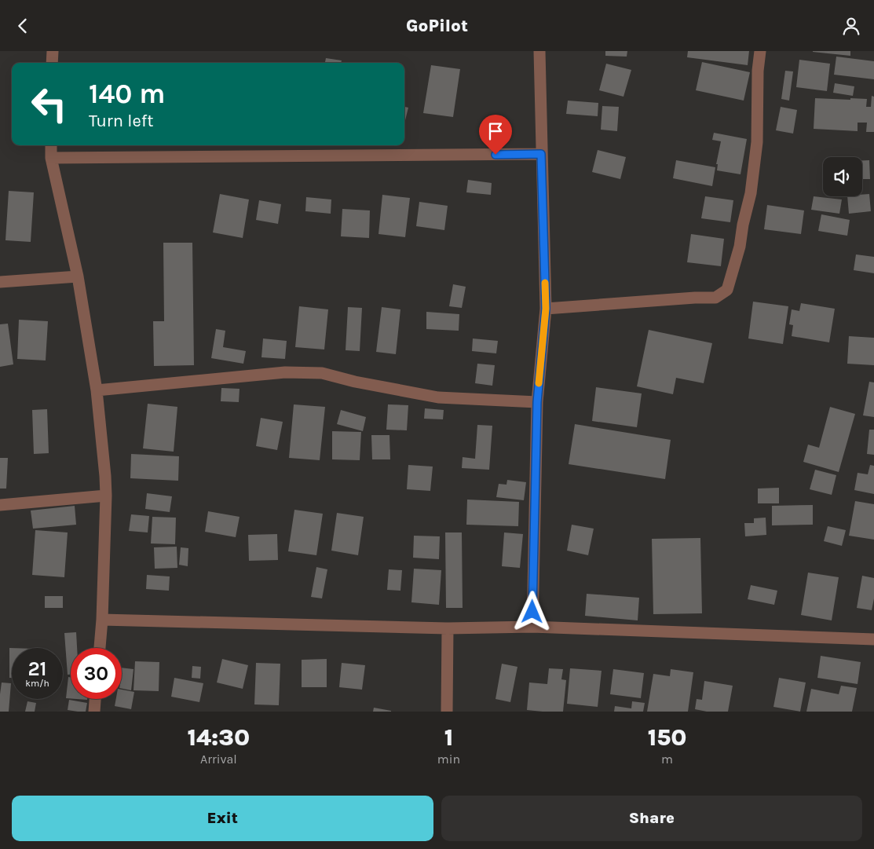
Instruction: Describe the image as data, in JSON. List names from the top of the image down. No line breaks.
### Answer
{"page":{"header":"GoPilot","turn":["140 m","Turn left"],"speed":"21 km/h","limit":"30","eta":["14:30","Arrival","1","min","150","m"],"buttons":["Exit","Share"]}}
